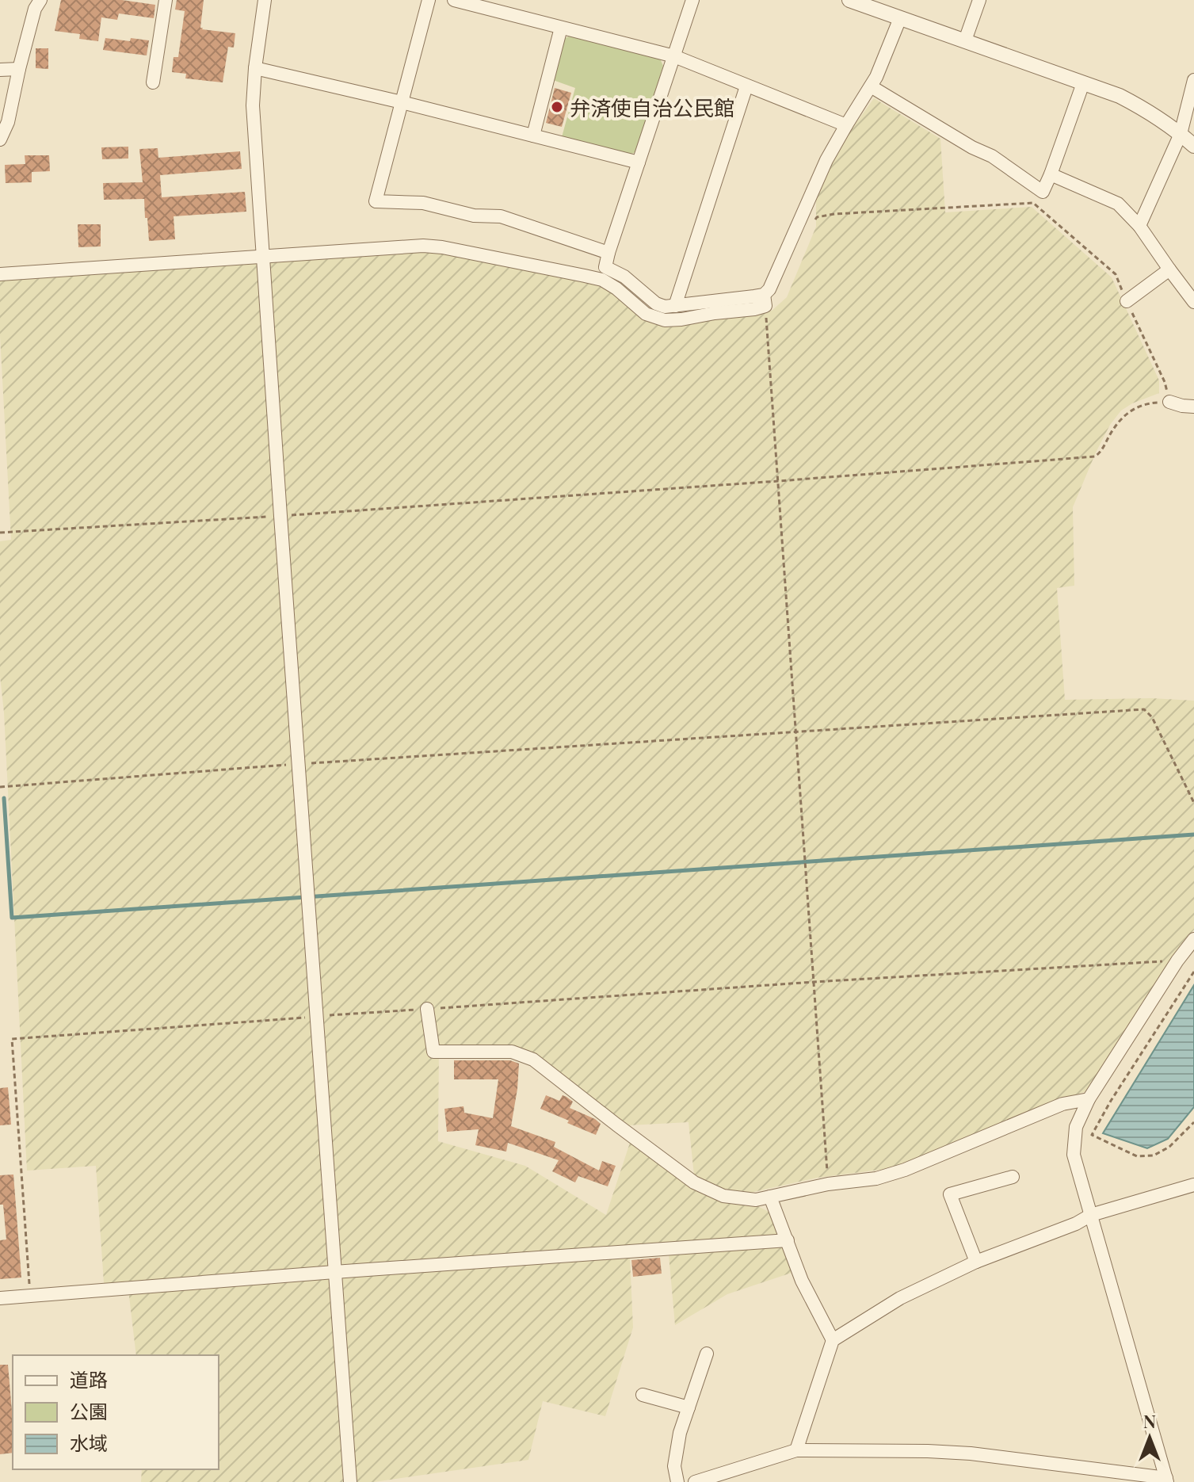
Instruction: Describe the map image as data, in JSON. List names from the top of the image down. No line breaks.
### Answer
{"places":["弁済使自治公民館"],"legend":["道路","公園","水域"],"north":"top"}
